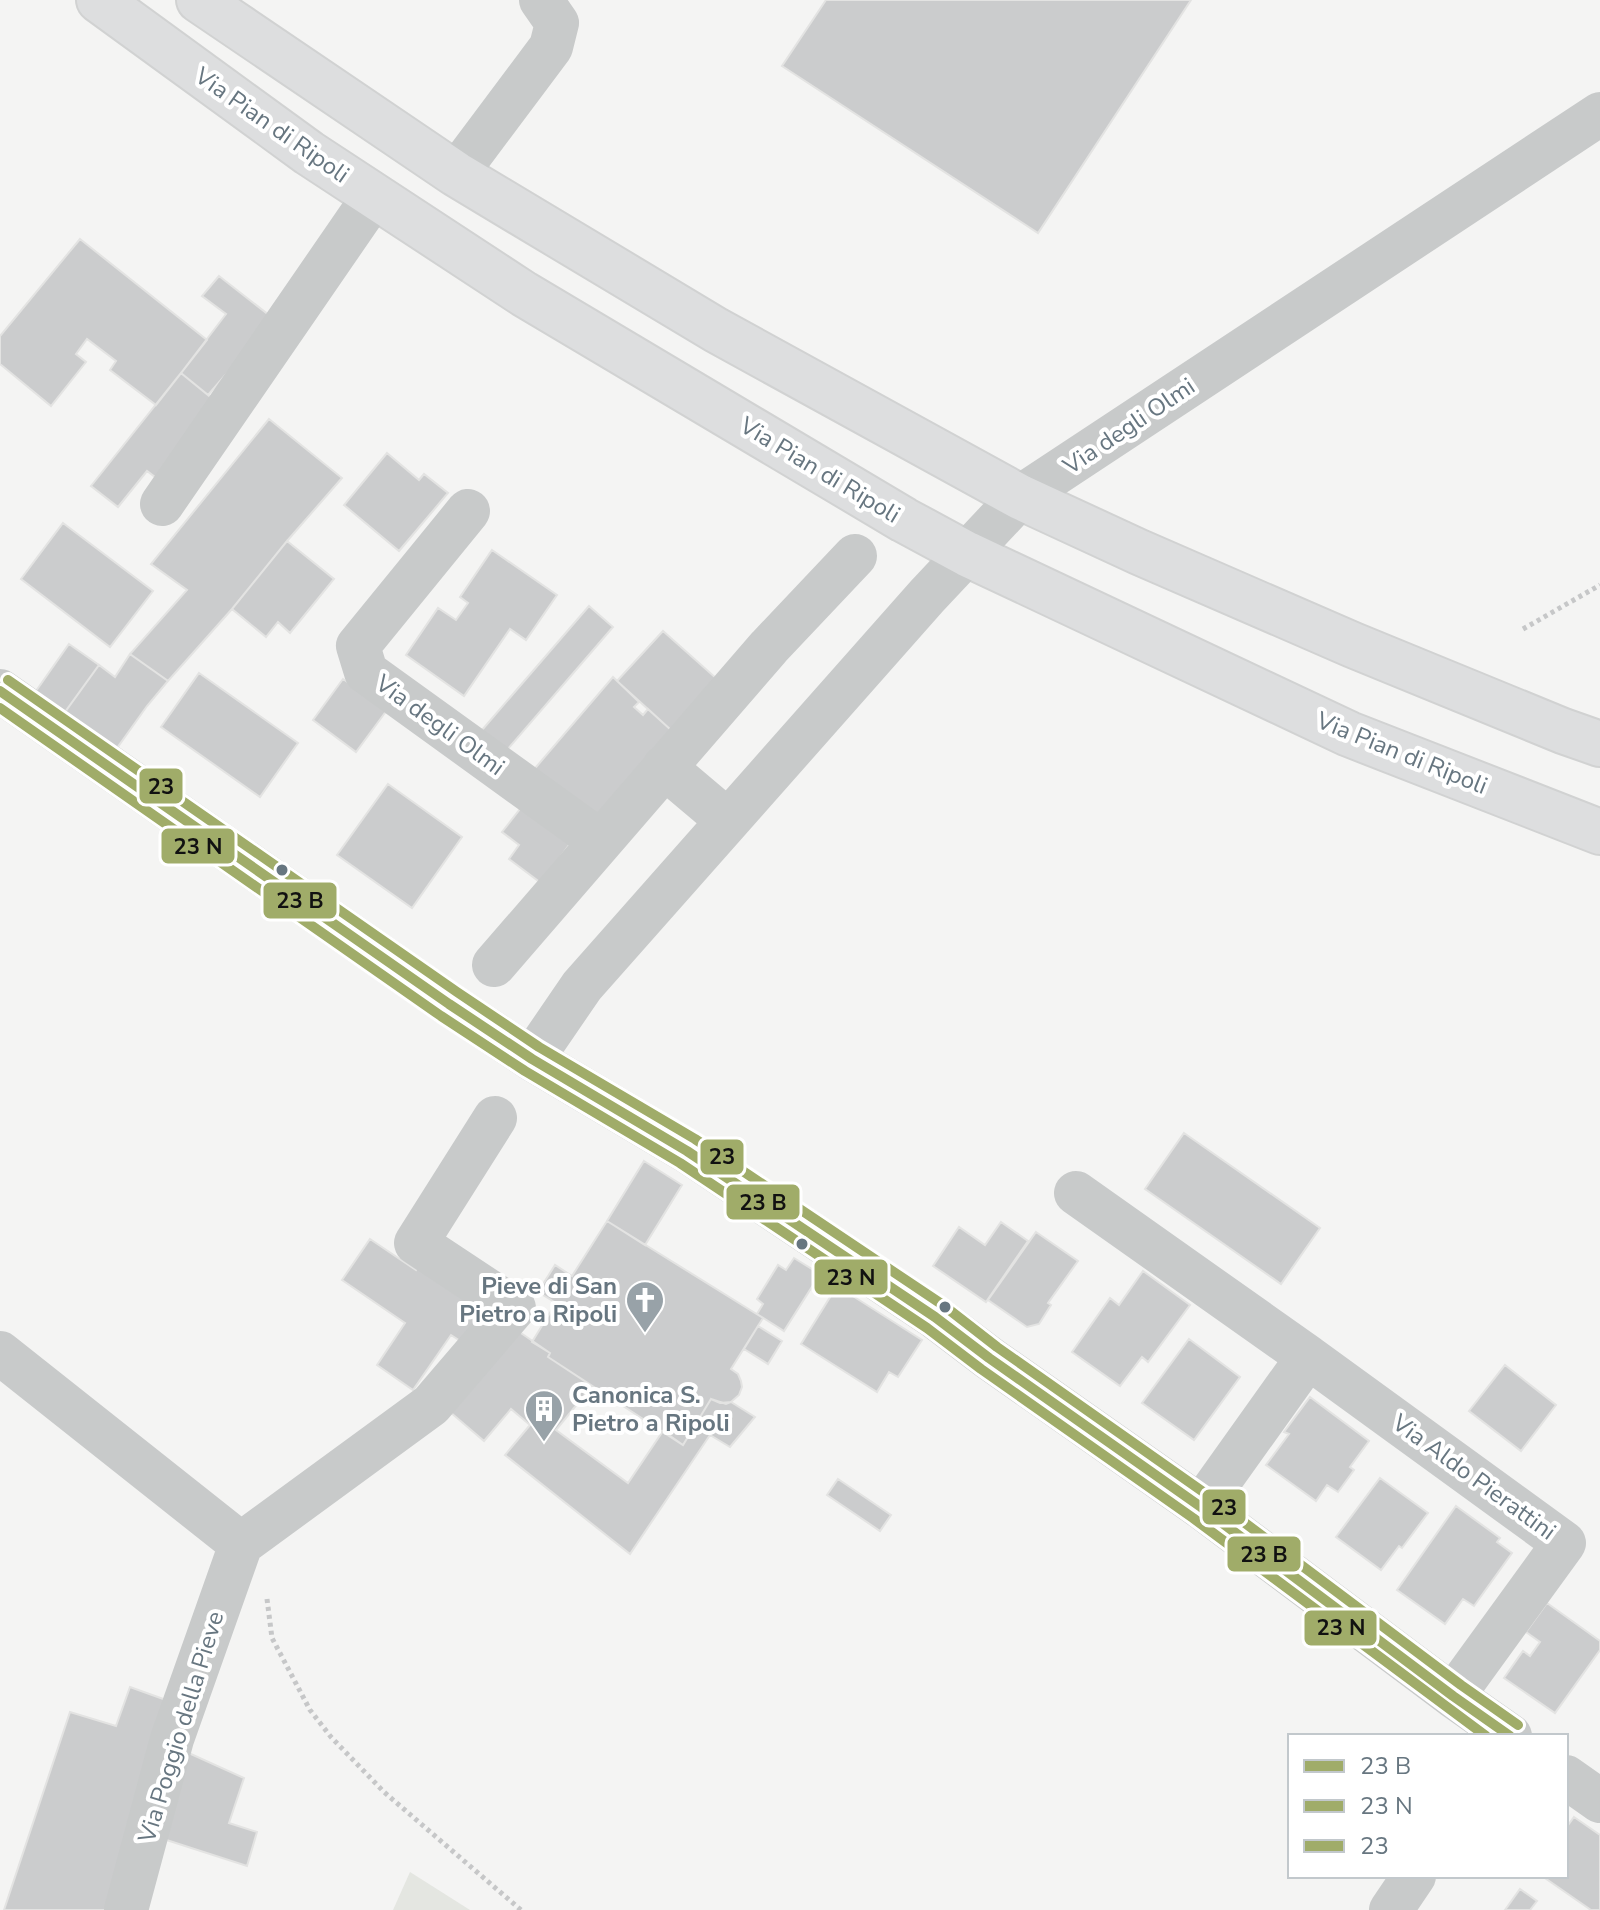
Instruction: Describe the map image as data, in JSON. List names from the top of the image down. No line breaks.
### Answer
{"streets":{"main road":["Via Pian di Ripoli"],"street":["Via degli Olmi","Via Aldo Pierattini","Via Poggio della Pieve"]},"crossings":[["Via Pian di Ripoli","Via degli Olmi"]],"places":{"church":["Pieve di San Pietro a Ripoli"],"building":["Canonica S. Pietro a Ripoli"]},"lines":["transit line 23"],"legend":["23 B","23 N","23"]}
